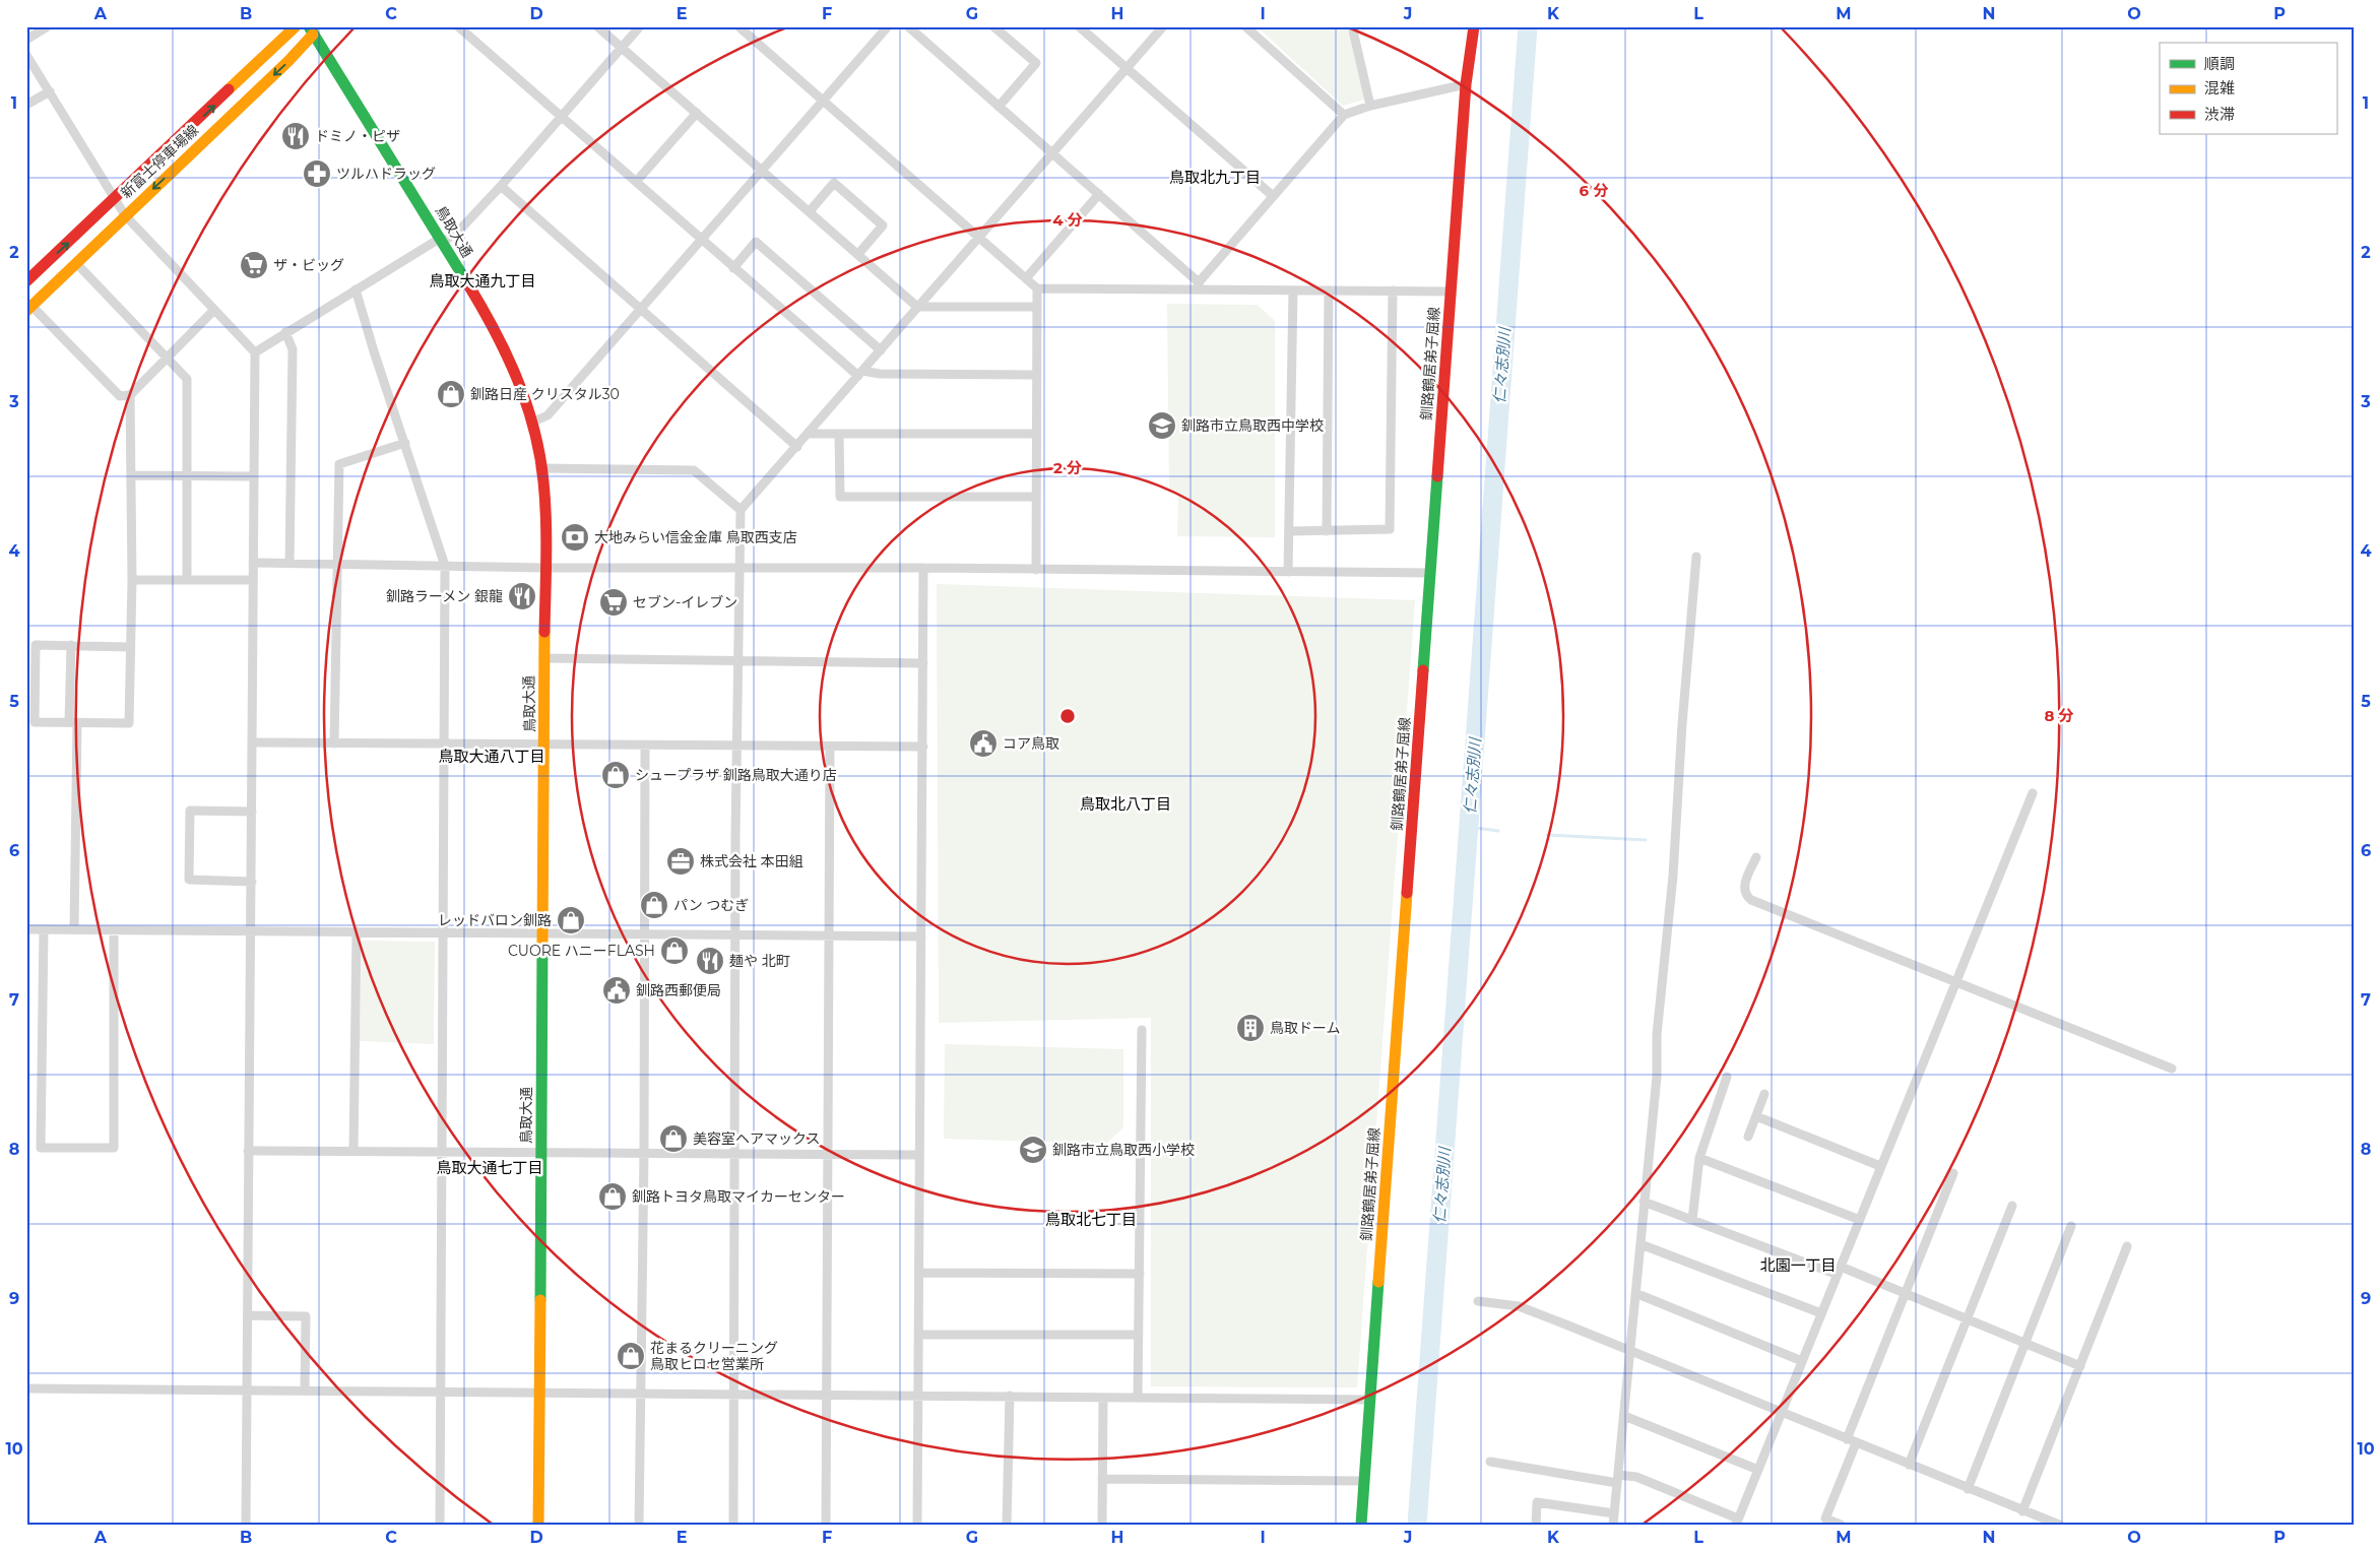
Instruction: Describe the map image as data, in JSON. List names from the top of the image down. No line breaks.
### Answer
{"streets":{"main road":["新富士停車場線","鳥取大通","釧路鶴居弟子屈線"]},"crossings":[["新富士停車場線","鳥取大通"]],"districts":["鳥取北九丁目","鳥取大通九丁目","鳥取大通八丁目","鳥取北八丁目","鳥取大通七丁目","鳥取北七丁目","北園一丁目"],"water":["仁々志別川"],"places":{"restaurant":["ドミノ・ピザ","釧路ラーメン 銀龍","麺や 北町"],"pharmacy":["ツルハドラッグ"],"supermarket":["ザ・ビッグ","セブン-イレブン"],"shop":["釧路日産 クリスタル30","シュープラザ 釧路鳥取大通り店","パン つむぎ","レッドバロン釧路","CUORE ハニーFLASH","美容室ヘアマックス","釧路トヨタ鳥取マイカーセンター","花まるクリーニング 鳥取ヒロセ営業所"],"school or university":["釧路市立鳥取西中学校","釧路市立鳥取西小学校"],"bank":["大地みらい信金金庫 鳥取西支店"],"public building":["コア鳥取","釧路西郵便局"],"office":["株式会社 本田組"],"building":["鳥取ドーム"]},"legend":["順調","混雑","渋滞"],"grid":{"columns":["A","B","C","D","E","F","G","H","I","J","K","L","M","N","O","P"],"rows":["1","2","3","4","5","6","7","8","9","10"]},"rings":["6 分","4 分","2 分","8 分"]}
